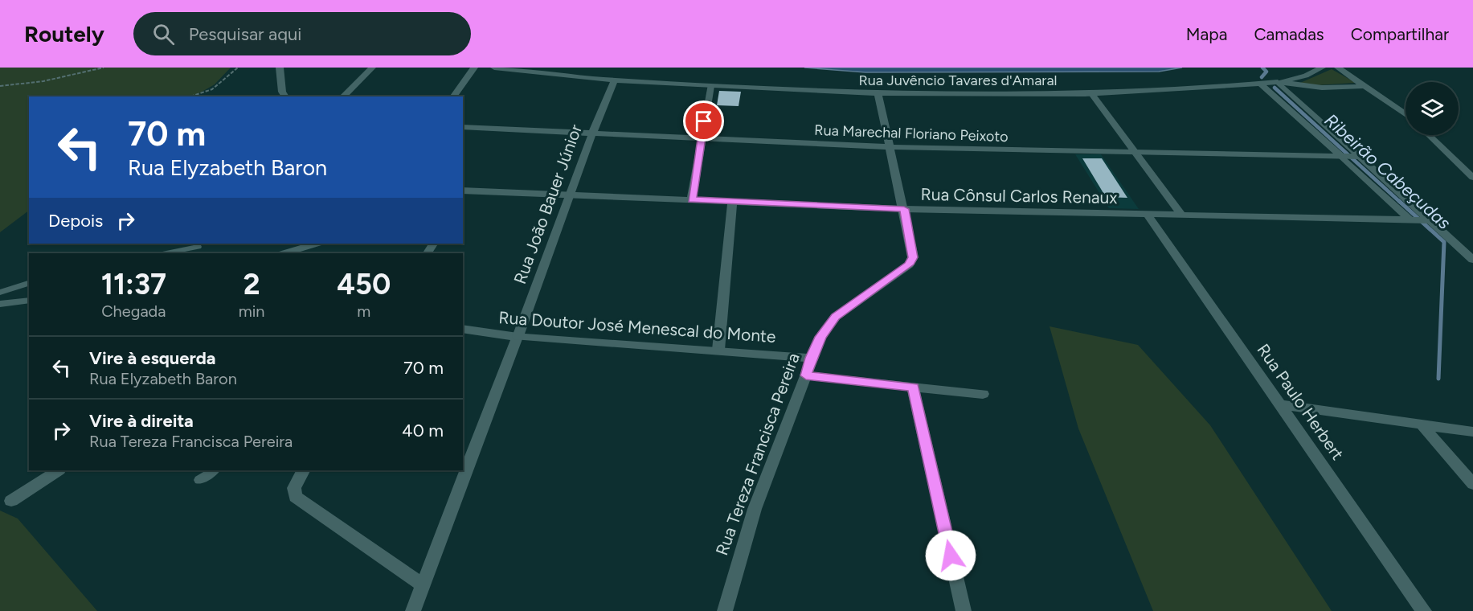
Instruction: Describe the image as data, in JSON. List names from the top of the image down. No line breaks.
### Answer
{"streets":{"street":["Rua Juvêncio Tavares d'Amaral","Rua Marechal Floriano Peixoto","Rua Cônsul Carlos Renaux","Rua João Bauer Júnior","Rua Doutor José Menescal do Monte","Rua Paulo Herbert","Rua Tereza Francisca Pereira"]},"crossings":[["Rua Juvêncio Tavares d'Amaral","Rua João Bauer Júnior"],["Rua Juvêncio Tavares d'Amaral","Rua Tereza Francisca Pereira"],["Rua Marechal Floriano Peixoto","Rua João Bauer Júnior"],["Rua Marechal Floriano Peixoto","Rua Tereza Francisca Pereira"],["Rua Cônsul Carlos Renaux","Rua João Bauer Júnior"],["Rua Cônsul Carlos Renaux","Rua Paulo Herbert"],["Rua Cônsul Carlos Renaux","Rua Tereza Francisca Pereira"],["Rua João Bauer Júnior","Rua Doutor José Menescal do Monte"],["Rua Doutor José Menescal do Monte","Rua Tereza Francisca Pereira"]],"water":["Ribeirão Cabeçudas"],"page":{"header":"Routely","search":"Pesquisar aqui","nav":["Mapa","Camadas","Compartilhar"],"turn":["70 m","Rua Elyzabeth Baron"],"then":"Depois","eta":["11:37","Chegada","2","min","450","m"],"list":[{"name":"Vire à esquerda","note":"Rua Elyzabeth Baron","value":"70 m"},{"name":"Vire à direita","note":"Rua Tereza Francisca Pereira","value":"40 m"}]}}
